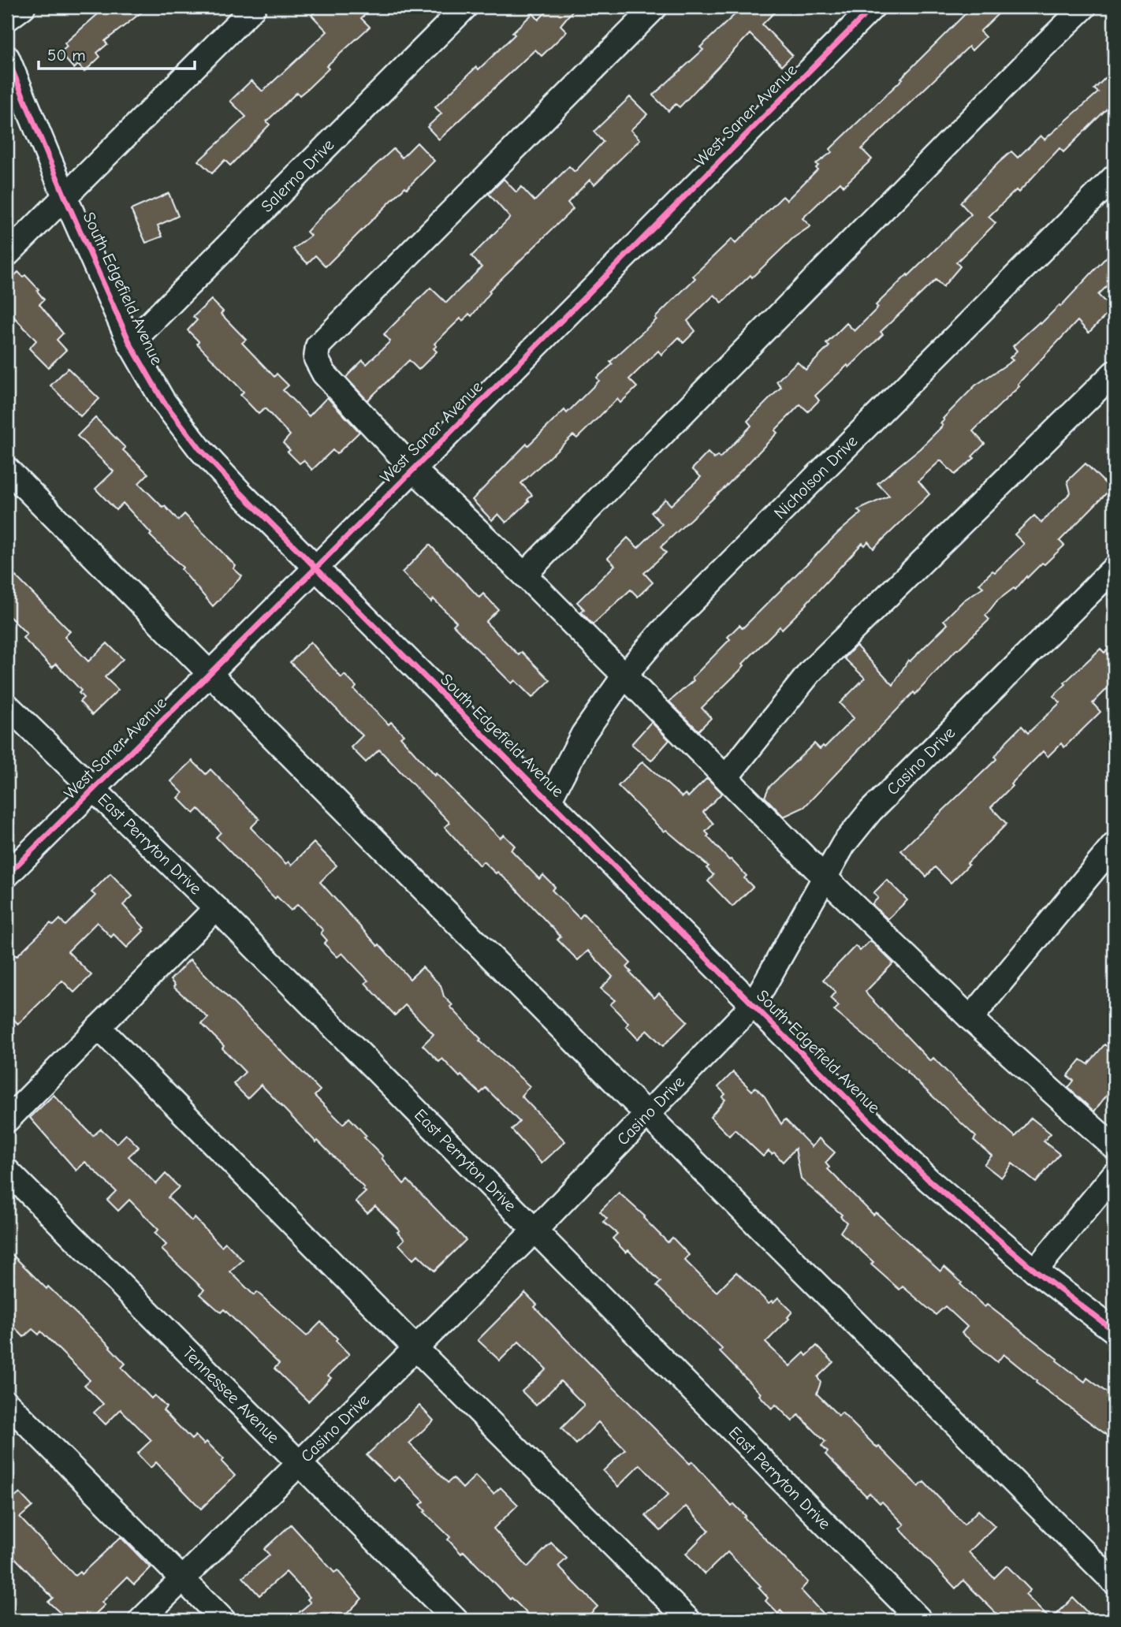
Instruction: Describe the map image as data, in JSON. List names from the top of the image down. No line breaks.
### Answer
{"streets":{"street":["West Saner Avenue","Salerno Drive","South Edgefield Avenue","Nicholson Drive","Casino Drive","East Perryton Drive","Tennessee Avenue"]},"crossings":[["West Saner Avenue","South Edgefield Avenue"],["West Saner Avenue","East Perryton Drive"],["Salerno Drive","South Edgefield Avenue"],["South Edgefield Avenue","Nicholson Drive"],["South Edgefield Avenue","Casino Drive"],["Casino Drive","East Perryton Drive"],["Casino Drive","Tennessee Avenue"]],"scale_bar":"50 m"}
